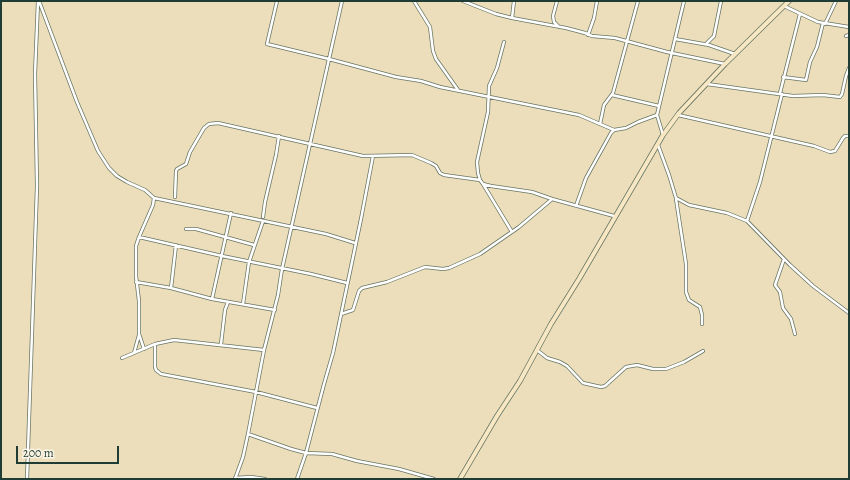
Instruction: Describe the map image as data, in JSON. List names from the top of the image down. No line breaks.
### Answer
{"scale_bar":"200 m"}
